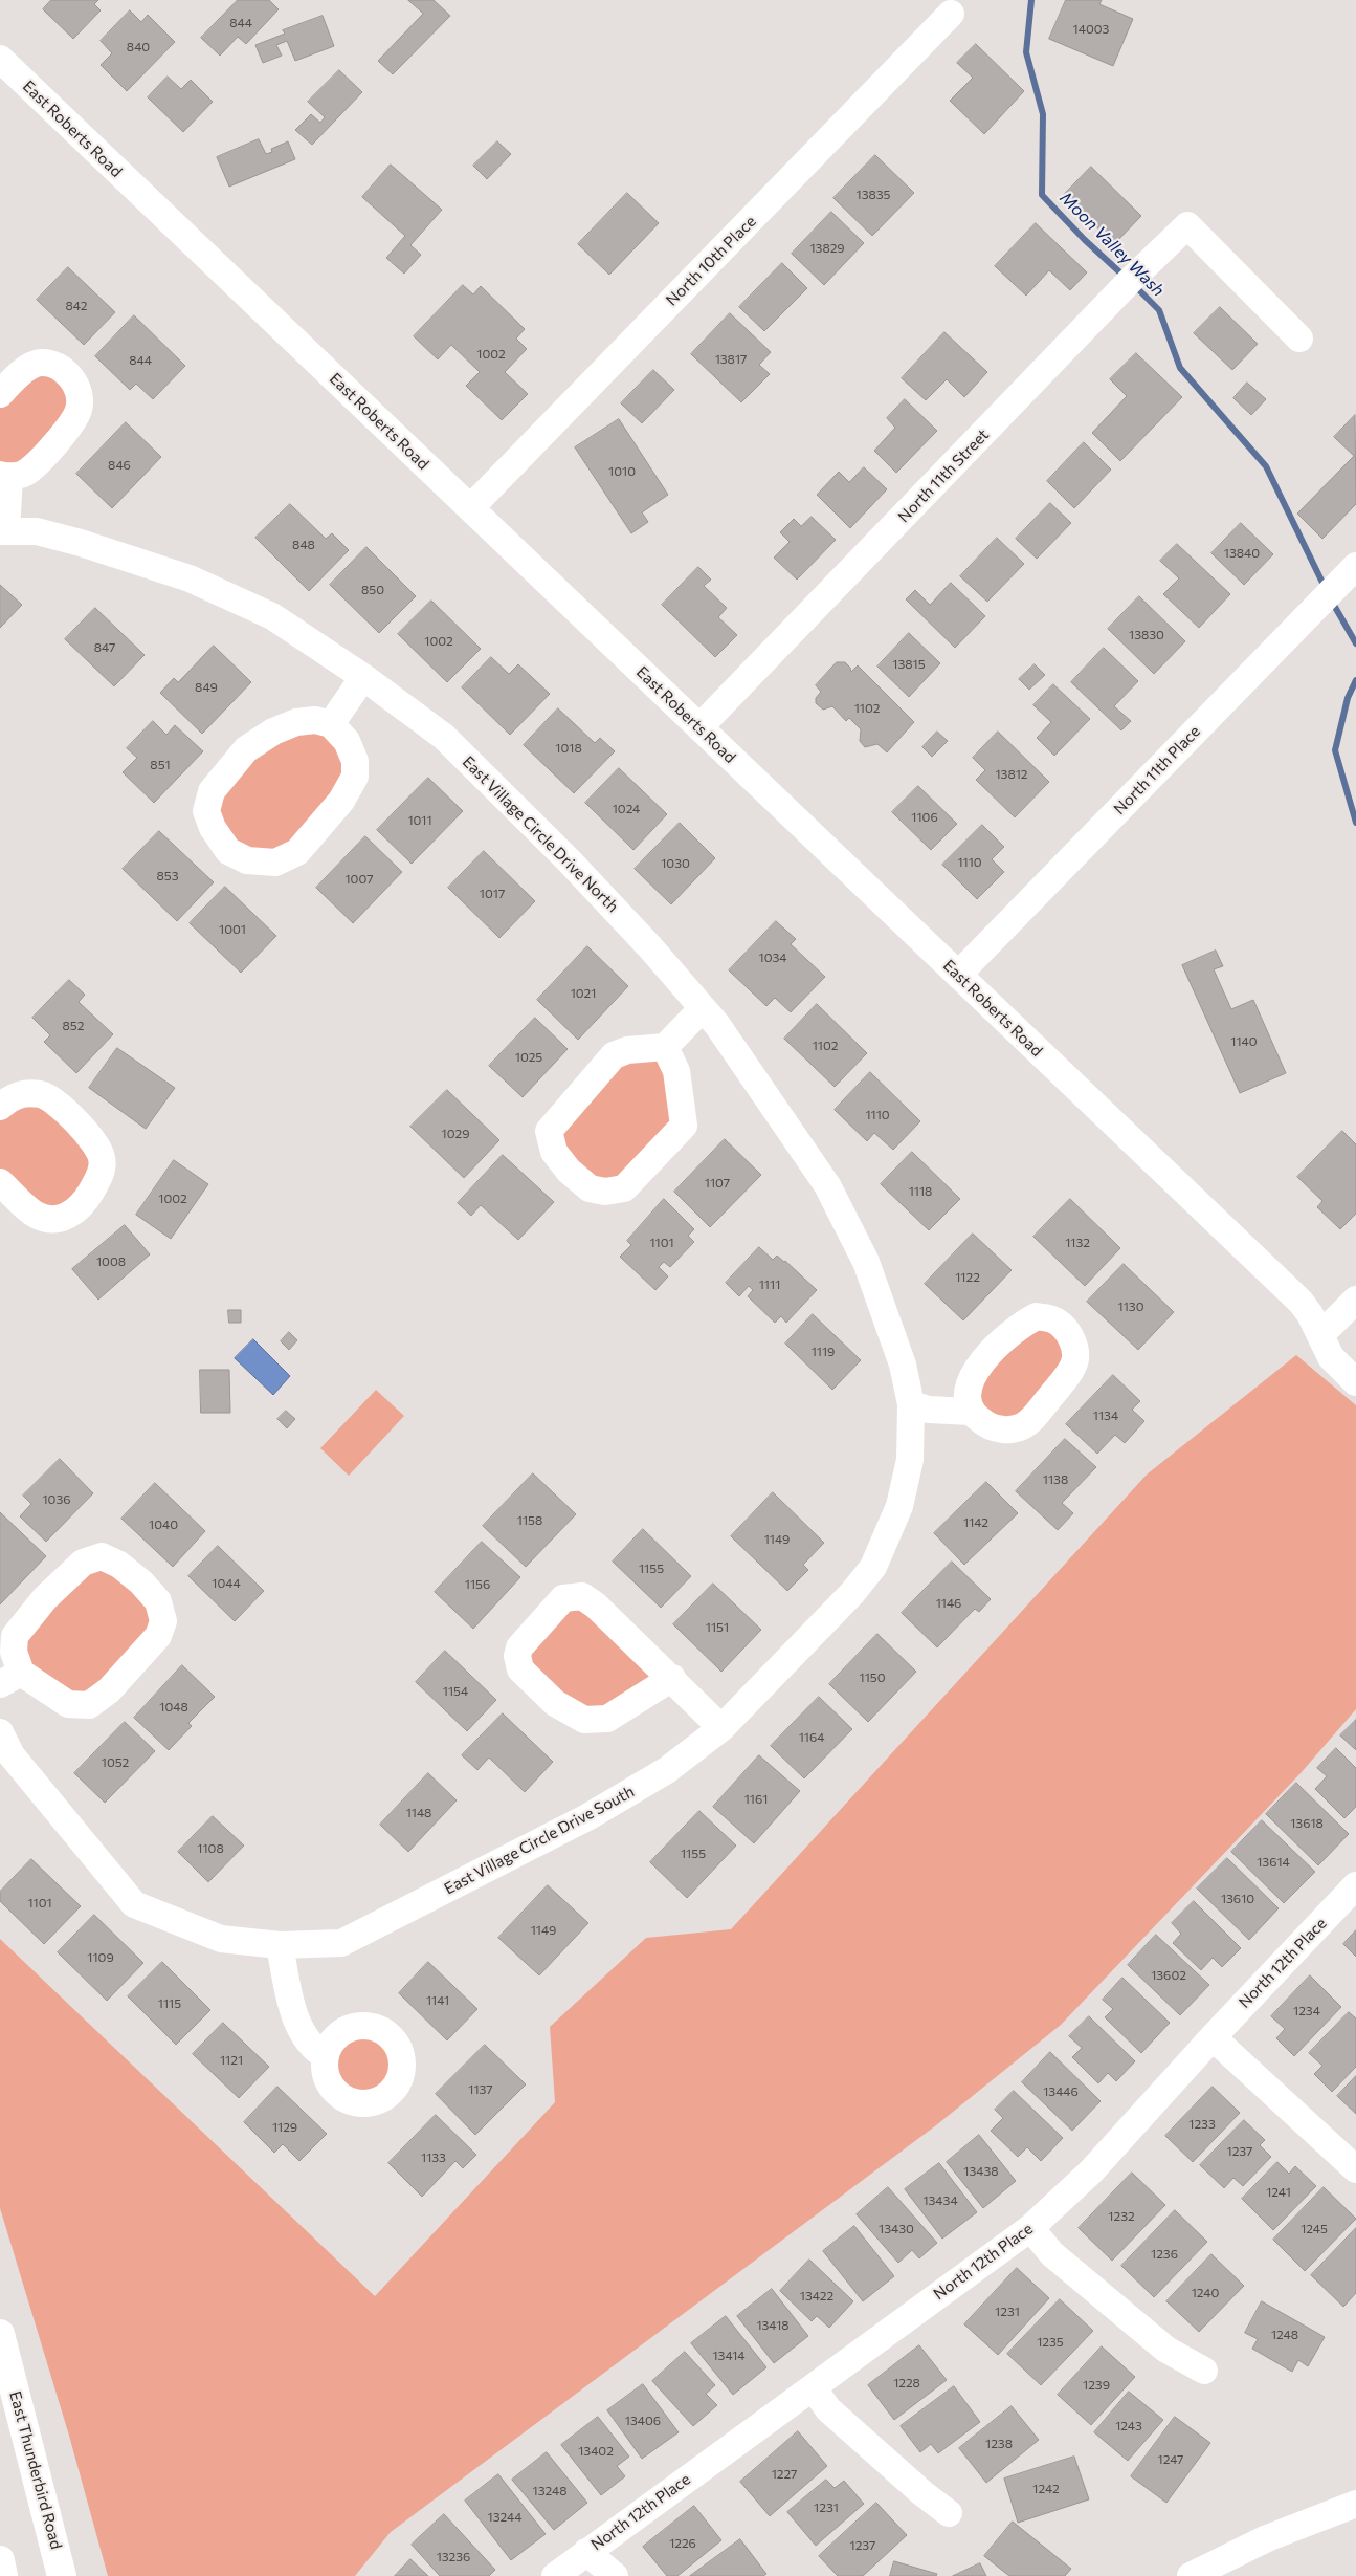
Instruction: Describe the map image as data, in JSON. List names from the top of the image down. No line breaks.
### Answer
{"streets":{"main road":["East Thunderbird Road"],"street":["East Roberts Road","North 10th Place","North 11th Street","North 11th Place","East Village Circle Drive North","East Village Circle Drive South","North 12th Place"]},"crossings":[["East Roberts Road","North 10th Place"],["East Roberts Road","North 11th Street"],["East Roberts Road","North 11th Place"],["East Village Circle Drive North","East Village Circle Drive South"]],"water":["Moon Valley Wash"],"house_numbers":["844","14003","840","13835","13829","842","1002","13817","844","846","1010","848","13840","850","13830","1002","847","13815","849","1102","1018","851","13812","1024","1106","1011","1110","1030","853","1007","1017","1001","1034","1021","852","1140","1102","1025","1110","1029","1107","1118","1002","1101","1132","1008","1122","1111","1130","1119","1134","1138","1036","1158","1142","1040","1149","1155","1044","1156","1146","1151","1150","1154","1048","1164","1052","1161","1148","13618","1108","1155","13614","13610","1101","1149","1109","13602","1141","1115","1234","1121","1137","13446","1233","1129","1237","1133","13438","1241","13434","1232","13430","1245","1236","1240","13422","1231","13418","1248","1235","13414","1228","1239","13406","1243","1238","13402","1247","1227","1242","13248","1231","13244","1226","1237","13236"]}
